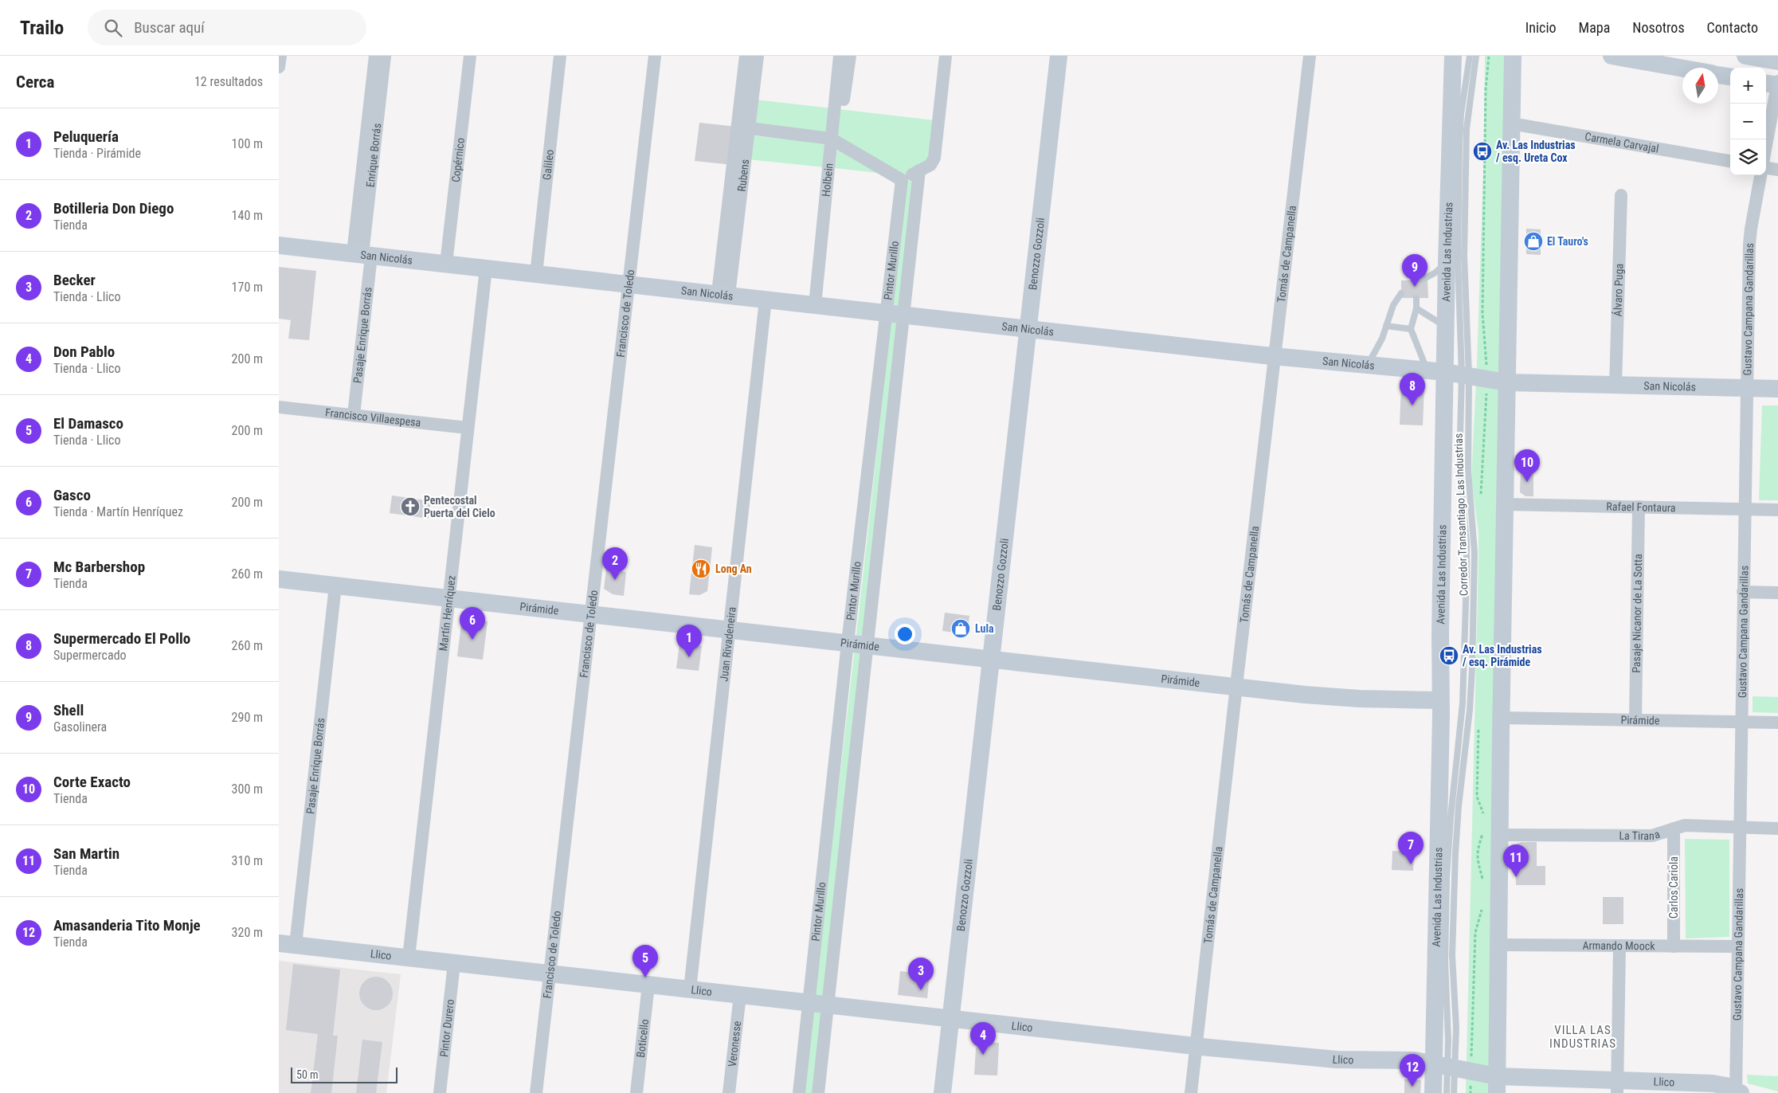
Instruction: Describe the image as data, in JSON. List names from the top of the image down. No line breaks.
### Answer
{"streets":{"street":["Carmela Carvajal","Enrique Borrás","Copérnico","Galileo","Rubens","Holbein","Avenida Las Industrias","Benozzo Gozzoli","Tomás de Campanella","San Nicolás","Pintor Murillo","Álvaro Puga","Gustavo Campana Gandarillas","Francisco de Toledo","Pasaje Enrique Borrás","Francisco Villaespesa","Rafael Fontaura","Pirámide","Martín Henríquez","Pasaje Nicanor de La Sotta","Juan Rivadeneira","La Tirana","Carlos Cariola","Armando Moock","Llico","Pintor Durero","Boticello","Veronesse"],"lane":["Corredor Transantiago Las Industrias"]},"crossings":[["Enrique Borrás","San Nicolás"],["Enrique Borrás","Pasaje Enrique Borrás"],["Copérnico","San Nicolás"],["Galileo","San Nicolás"],["Rubens","San Nicolás"],["Holbein","San Nicolás"],["Avenida Las Industrias","San Nicolás"],["Avenida Las Industrias","Corredor Transantiago Las Industrias"],["Avenida Las Industrias","Pirámide"],["Avenida Las Industrias","Llico"],["Benozzo Gozzoli","San Nicolás"],["Benozzo Gozzoli","Pirámide"],["Benozzo Gozzoli","Llico"],["Tomás de Campanella","San Nicolás"],["Tomás de Campanella","Pirámide"],["Tomás de Campanella","Llico"],["San Nicolás","Pintor Murillo"],["San Nicolás","Álvaro Puga"],["San Nicolás","Gustavo Campana Gandarillas"],["San Nicolás","Francisco de Toledo"],["San Nicolás","Pasaje Enrique Borrás"],["San Nicolás","Corredor Transantiago Las Industrias"],["San Nicolás","Martín Henríquez"],["San Nicolás","Juan Rivadeneira"],["Pintor Murillo","Pirámide"],["Pintor Murillo","Llico"],["Gustavo Campana Gandarillas","Rafael Fontaura"],["Gustavo Campana Gandarillas","Pirámide"],["Gustavo Campana Gandarillas","La Tirana"],["Gustavo Campana Gandarillas","Armando Moock"],["Gustavo Campana Gandarillas","Llico"],["Francisco de Toledo","Pirámide"],["Francisco de Toledo","Llico"],["Pasaje Enrique Borrás","Francisco Villaespesa"],["Pasaje Enrique Borrás","Pirámide"],["Pasaje Enrique Borrás","Llico"],["Francisco Villaespesa","Martín Henríquez"],["Rafael Fontaura","Pasaje Nicanor de La Sotta"],["Corredor Transantiago Las Industrias","Llico"],["Pirámide","Martín Henríquez"],["Pirámide","Pasaje Nicanor de La Sotta"],["Pirámide","Juan Rivadeneira"],["Martín Henríquez","Llico"],["Juan Rivadeneira","Llico"],["La Tirana","Carlos Cariola"],["Carlos Cariola","Armando Moock"],["Llico","Pintor Durero"],["Llico","Boticello"],["Llico","Veronesse"]],"districts":["VILLA LAS INDUSTRIAS"],"places":{"bus stop":["Av. Las Industrias / esq. Ureta Cox","Av. Las Industrias / esq. Pirámide"],"shop":["El Tauro's","Lula"],"church":["Pentecostal Puerta del Cielo"],"restaurant":["Long An"]},"scale_bar":"50 m","north":"top","page":{"header":"Trailo","search":"Buscar aquí","nav":["Inicio","Mapa","Nosotros","Contacto"],"heading":["Cerca","12 resultados"],"map_buttons":["+","−"],"list":[{"mark":"1","name":"Peluquería","note":"Tienda · Pirámide","value":"100 m"},{"mark":"2","name":"Botilleria Don Diego","note":"Tienda","value":"140 m"},{"mark":"3","name":"Becker","note":"Tienda · Llico","value":"170 m"},{"mark":"4","name":"Don Pablo","note":"Tienda · Llico","value":"200 m"},{"mark":"5","name":"El Damasco","note":"Tienda · Llico","value":"200 m"},{"mark":"6","name":"Gasco","note":"Tienda · Martín Henríquez","value":"200 m"},{"mark":"7","name":"Mc Barbershop","note":"Tienda","value":"260 m"},{"mark":"8","name":"Supermercado El Pollo","note":"Supermercado","value":"260 m"},{"mark":"9","name":"Shell","note":"Gasolinera","value":"290 m"},{"mark":"10","name":"Corte Exacto","note":"Tienda","value":"300 m"},{"mark":"11","name":"San Martin","note":"Tienda","value":"310 m"},{"mark":"12","name":"Amasanderia Tito Monje","note":"Tienda","value":"320 m"}],"pins":["9","8","10","2","6","1","7","11","5","3","4","12"],"scale":"50 m"}}
